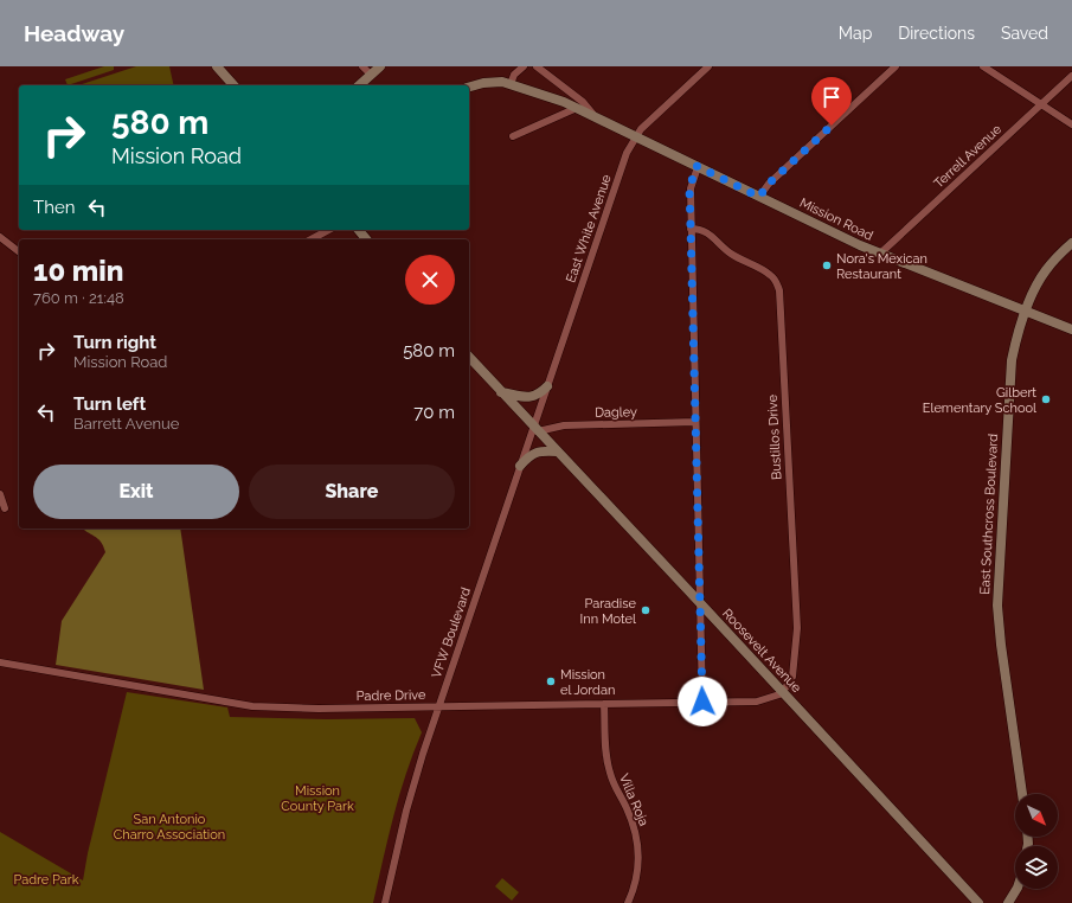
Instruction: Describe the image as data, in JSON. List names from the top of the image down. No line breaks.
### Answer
{"streets":{"main road":["Mission Road","East Southcross Boulevard","Roosevelt Avenue"],"street":["Terrell Avenue","East White Avenue","Dagley","Bustillos Drive","VFW Boulevard","Padre Drive","Villa Roja"]},"crossings":[["Terrell Avenue","Mission Road"],["Mission Road","East White Avenue"],["Mission Road","East Southcross Boulevard"],["East White Avenue","Dagley"],["East White Avenue","VFW Boulevard"],["East White Avenue","Roosevelt Avenue"],["Dagley","VFW Boulevard"],["Dagley","Roosevelt Avenue"],["Bustillos Drive","Roosevelt Avenue"],["Bustillos Drive","Padre Drive"],["VFW Boulevard","Roosevelt Avenue"],["VFW Boulevard","Padre Drive"],["Roosevelt Avenue","Padre Drive"],["Padre Drive","Villa Roja"]],"parks":["Mission County Park","San Antonio Charro Association","Padre Park"],"places":["Nora's Mexican Restaurant","Gilbert Elementary School","Paradise Inn Motel","Mission el Jordan"],"north":"bottom right","page":{"header":"Headway","nav":["Map","Directions","Saved"],"turn":["580 m","Mission Road"],"then":"Then","heading":["10 min","760 m · 21:48"],"list":[{"name":"Turn right","note":"Mission Road","value":"580 m"},{"name":"Turn left","note":"Barrett Avenue","value":"70 m"}],"buttons":["Exit","Share"]}}
